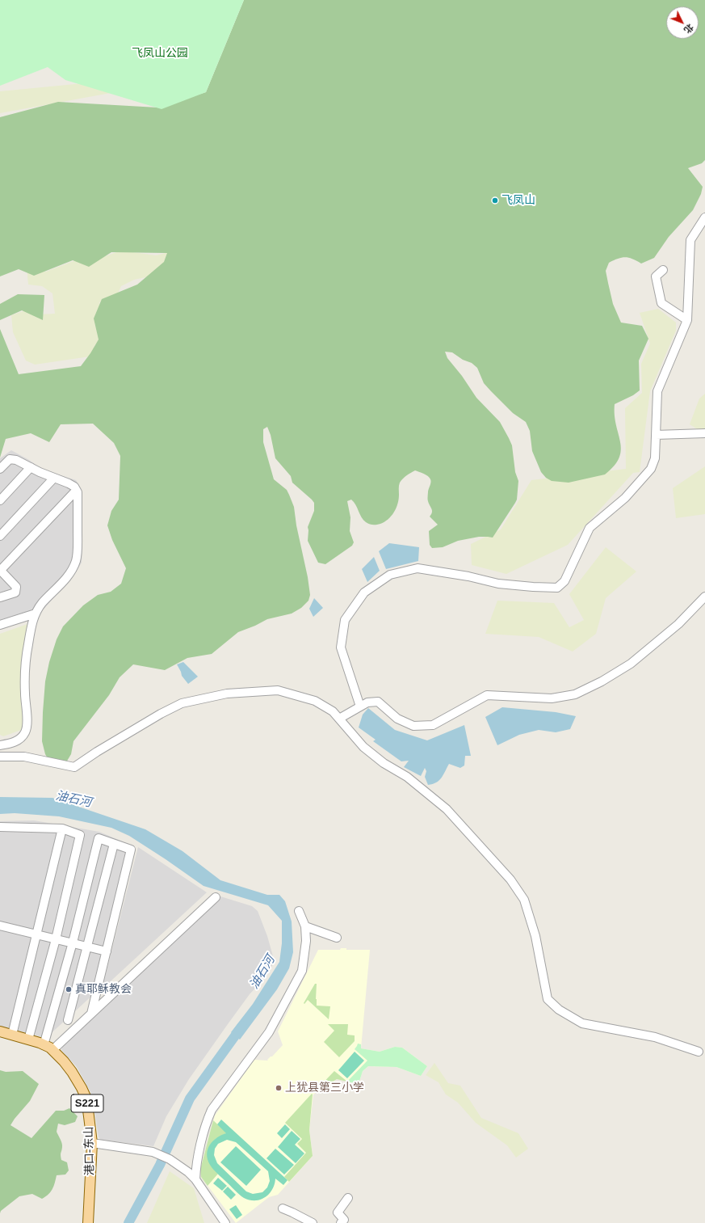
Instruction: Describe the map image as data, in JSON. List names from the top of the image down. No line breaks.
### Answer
{"streets":{"main road":["S221","港口-东山"]},"water":["油石河"],"parks":["飞凤山公园"],"places":["飞凤山","真耶稣教会","上犹县第三小学"],"north":"bottom right"}
